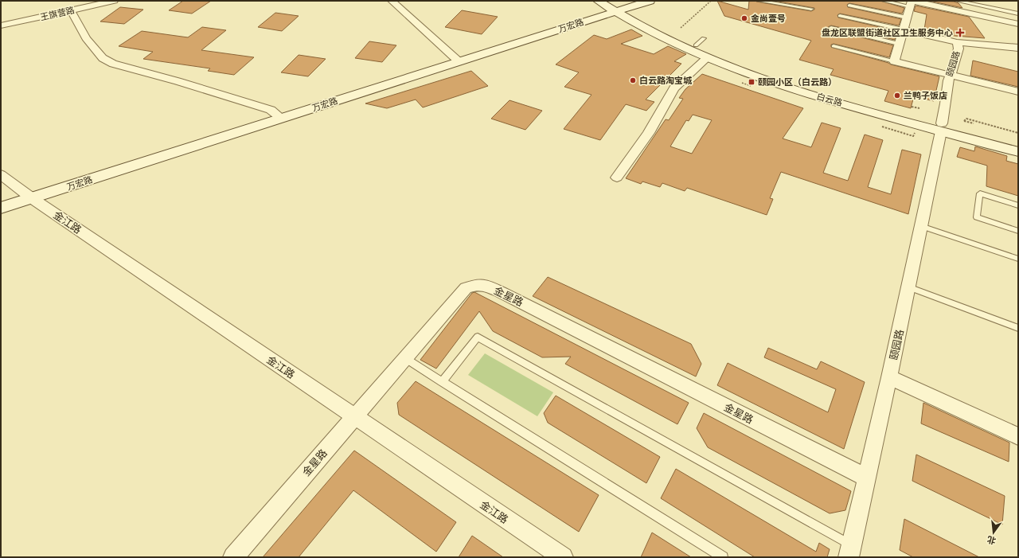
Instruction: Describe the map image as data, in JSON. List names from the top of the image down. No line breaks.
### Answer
{"streets":{"main road":["万宏路","白云路"],"street":["王旗营路","颐园路","金江路","金星路"]},"crossings":[["万宏路","白云路"],["万宏路","金江路"],["颐园路","白云路"],["颐园路","金星路"],["金江路","金星路"]],"places":{"other":["金尚壹号","白云路淘宝城","兰鸭子饭店"],"health":["盘龙区联盟街道社区卫生服务中心"],"transit":["颐园小区（白云路）"]},"north":"bottom"}
